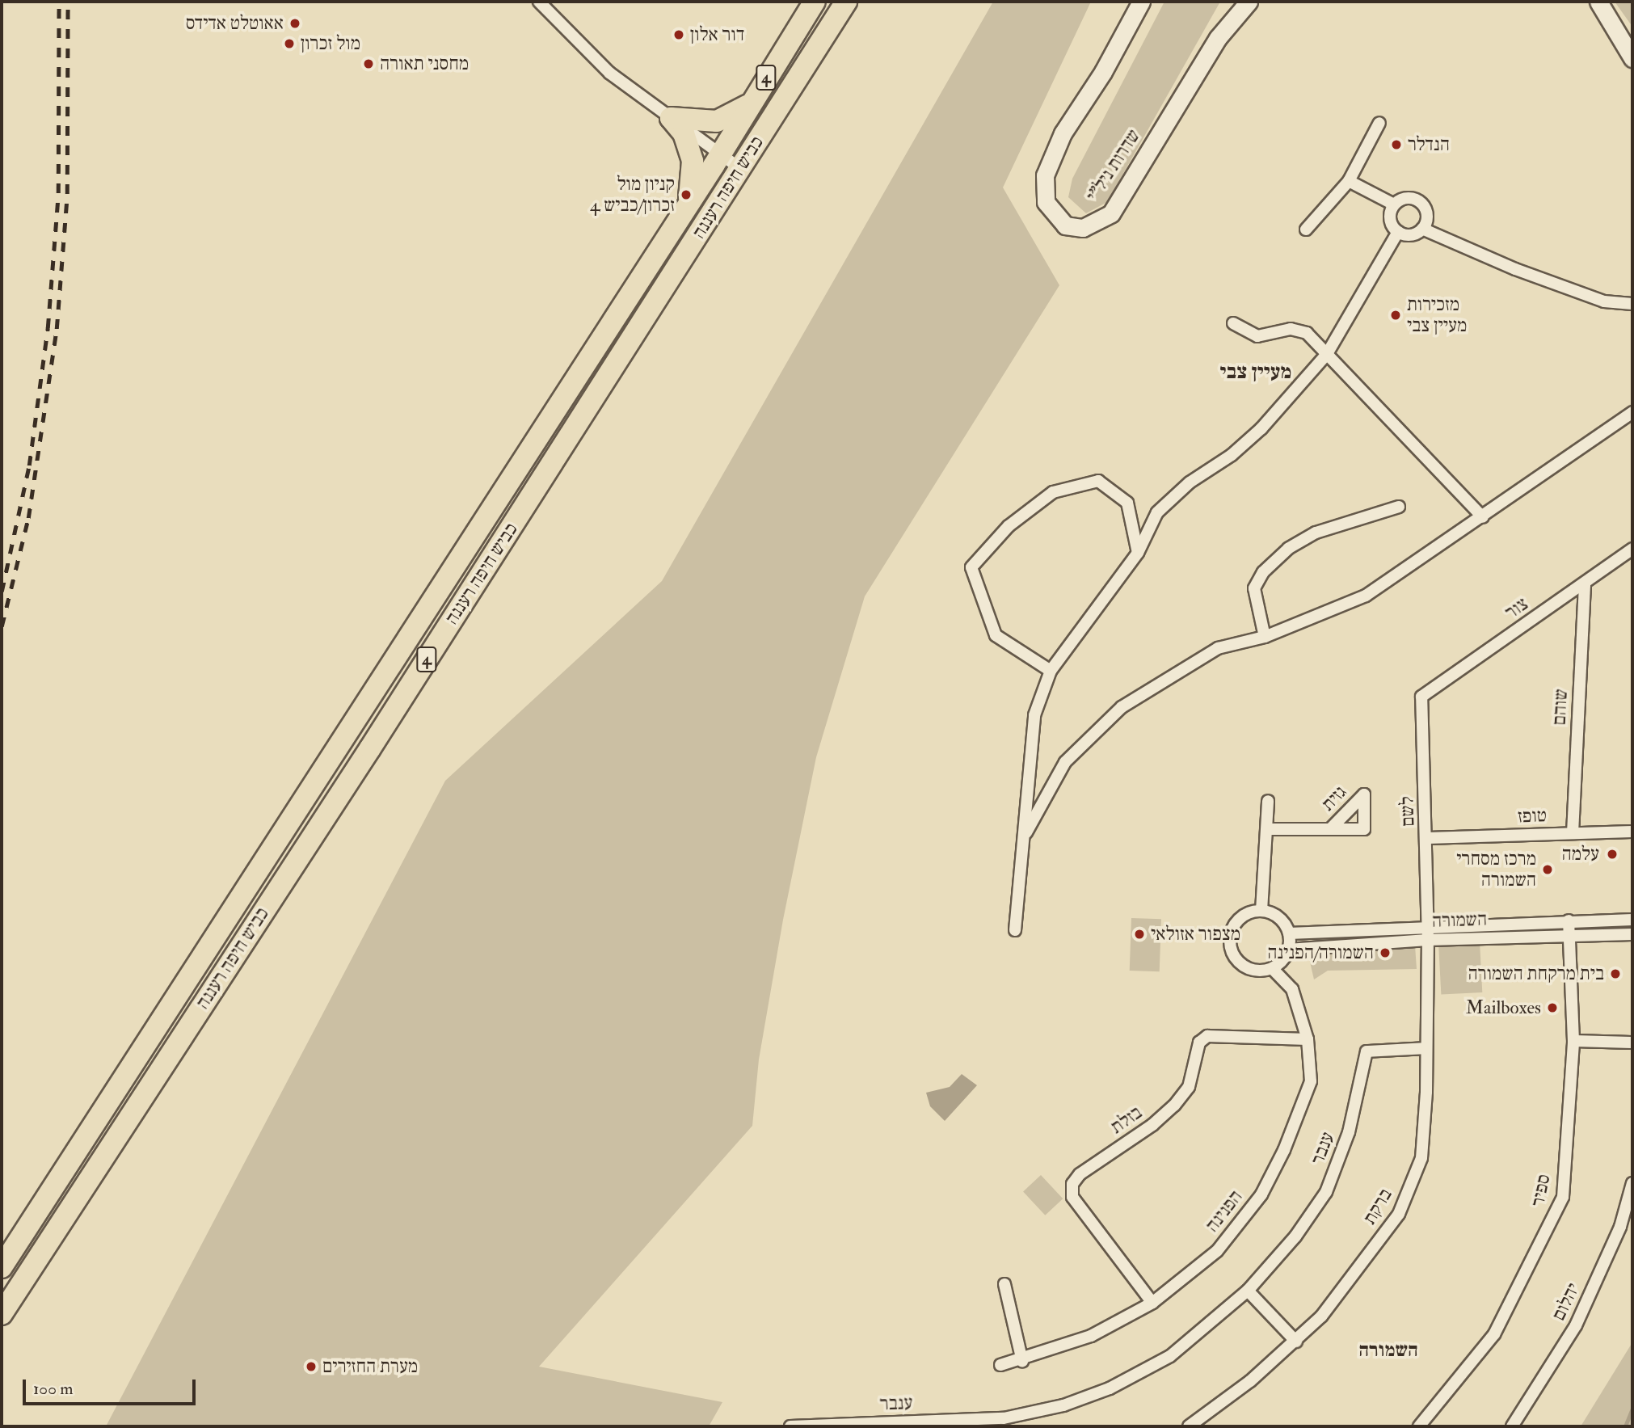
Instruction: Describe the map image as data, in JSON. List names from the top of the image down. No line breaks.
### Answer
{"streets":{"highway":["4","כביש חיפה רעננה"],"street":["שדרות ניל\"י","צור","שוהם","גזית","לשם","טופז","השמורה","בזלת","ענבר","ספיר","ברקת","הפנינה","יהלום"]},"crossings":[["צור","שוהם"],["צור","לשם"],["שוהם","טופז"],["לשם","טופז"],["לשם","השמורה"],["לשם","ברקת"],["השמורה","ספיר"],["השמורה","ברקת"],["השמורה","הפנינה"],["בזלת","הפנינה"],["ענבר","ברקת"]],"districts":["מעיין צבי","השמורה"],"places":["אאוטלט אדידס","דור אלון","מול זכרון","מחסני תאורה","הנדלר","קניון מול זכרון/כביש 4","מזכירות מעיין צבי","עלמה","מרכז מסחרי השמורה","מצפור אזולאי","השמורה/הפנינה","בית מרקחת השמורה","Mailboxes","מערת החזירים"],"scale_bar":"100 m"}
